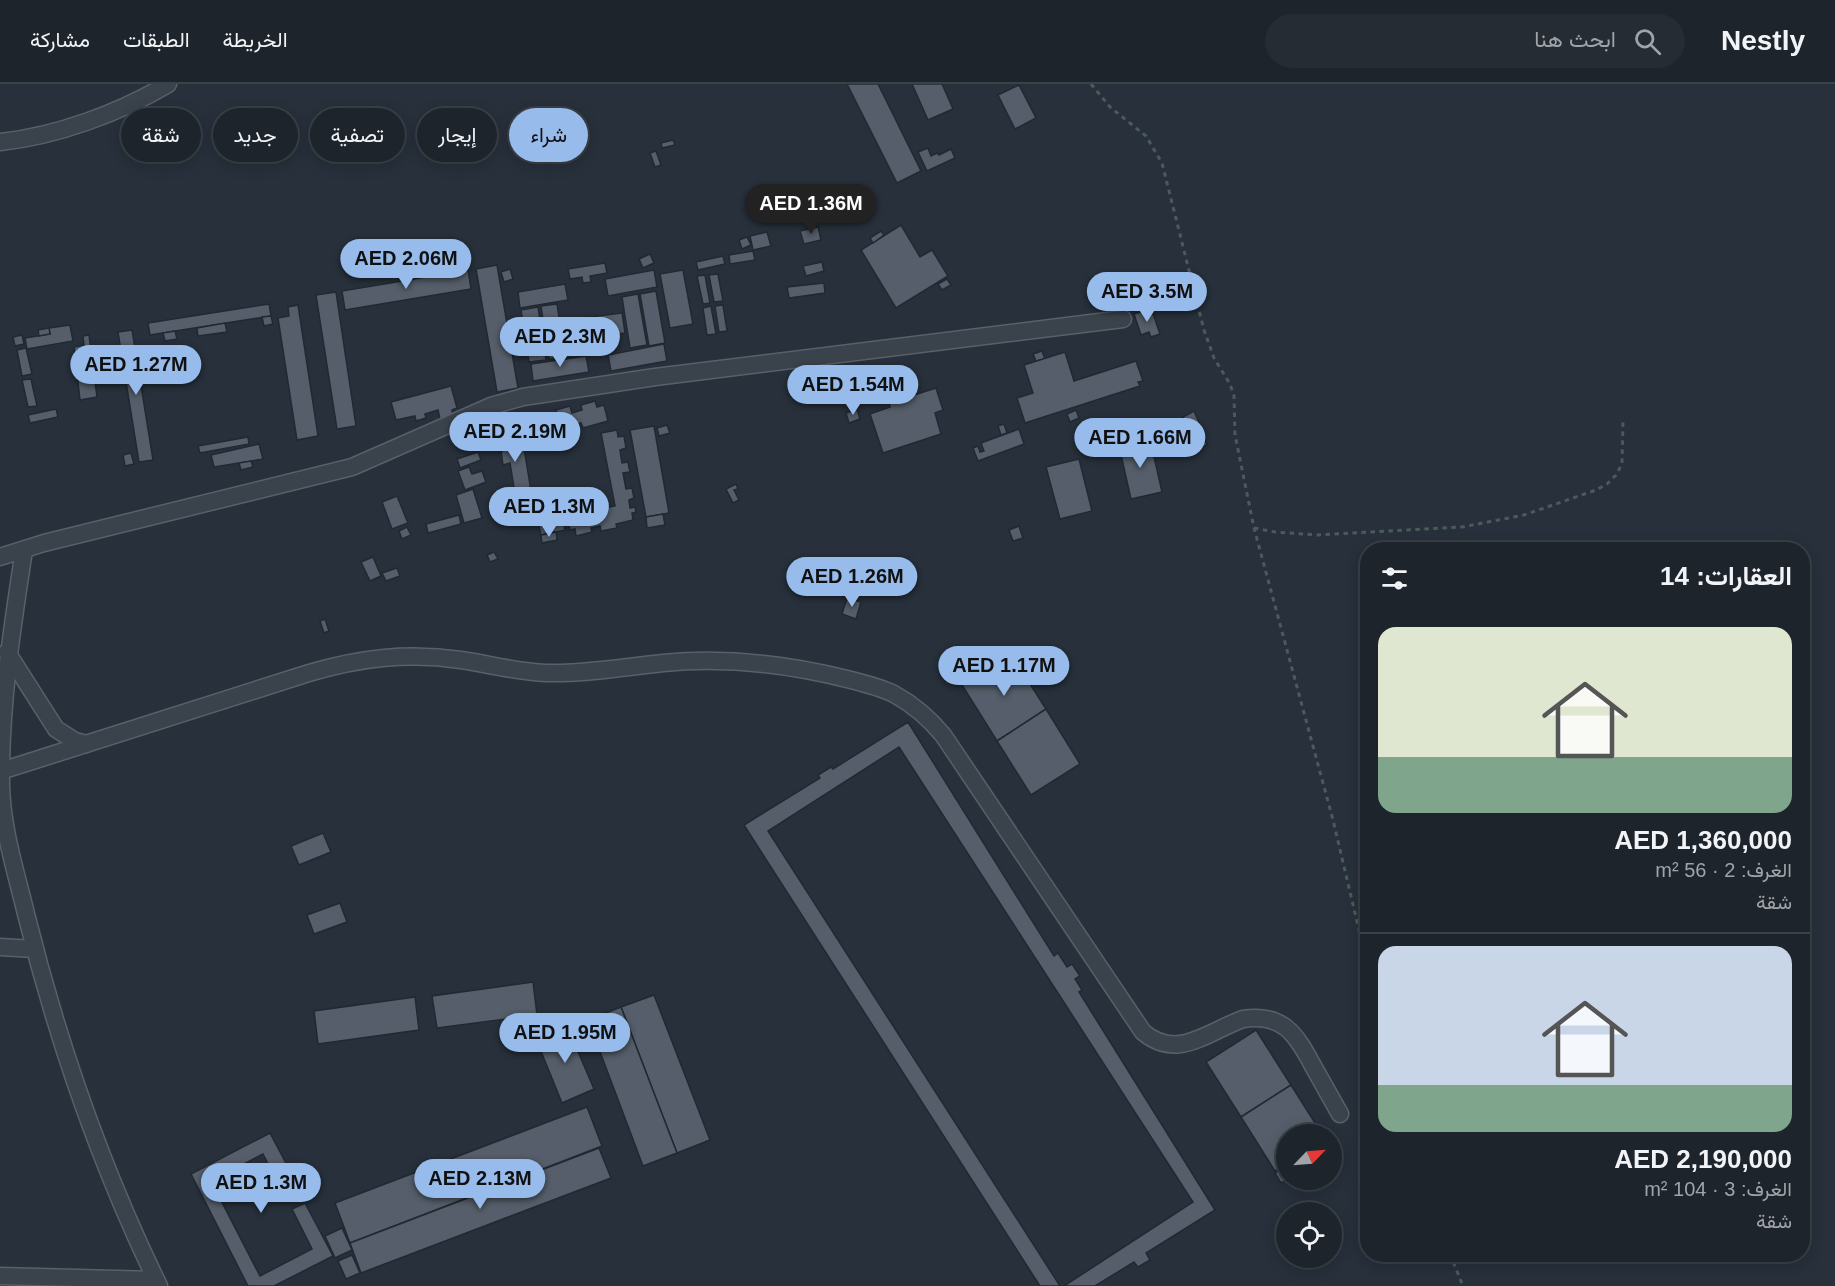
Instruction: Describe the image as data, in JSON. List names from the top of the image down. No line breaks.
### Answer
{"north":"top right","page":{"header":"Nestly","search":"ابحث هنا","nav":["الخريطة","الطبقات","مشاركة"],"chip":["شراء","إيجار","تصفية","جديد","شقة"],"price":["AED 1.36M","AED 2.06M","AED 3.5M","AED 2.3M","AED 1.27M","AED 1.54M","AED 2.19M","AED 1.66M","AED 1.3M","AED 1.26M","AED 1.17M","AED 1.95M","AED 2.13M","AED 1.3M"],"heading":"العقارات: 14","list":[{"name":"AED 1,360,000","note":"الغرف: 2 · 56 m² · شقة"},{"name":"AED 2,190,000","note":"الغرف: 3 · 104 m² · شقة"}]}}
